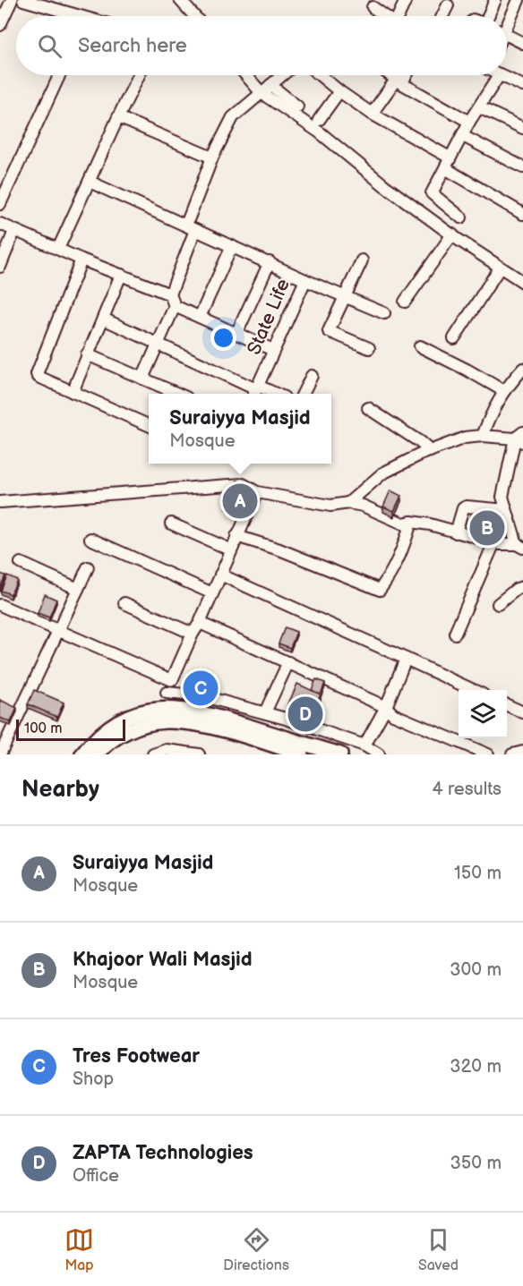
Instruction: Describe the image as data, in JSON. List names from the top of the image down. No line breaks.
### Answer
{"streets":{"street":["State Life"]},"scale_bar":"100 m","page":{"search":"Search here","popup":["Suraiyya Masjid","Mosque"],"pins":["A","B","C","D"],"scale":"100 m","heading":["Nearby","4 results"],"list":[{"mark":"A","name":"Suraiyya Masjid","note":"Mosque","value":"150 m"},{"mark":"B","name":"Khajoor Wali Masjid","note":"Mosque","value":"300 m"},{"mark":"C","name":"Tres Footwear","note":"Shop","value":"320 m"},{"mark":"D","name":"ZAPTA Technologies","note":"Office","value":"350 m"}],"nav":["Map","Directions","Saved"]}}
